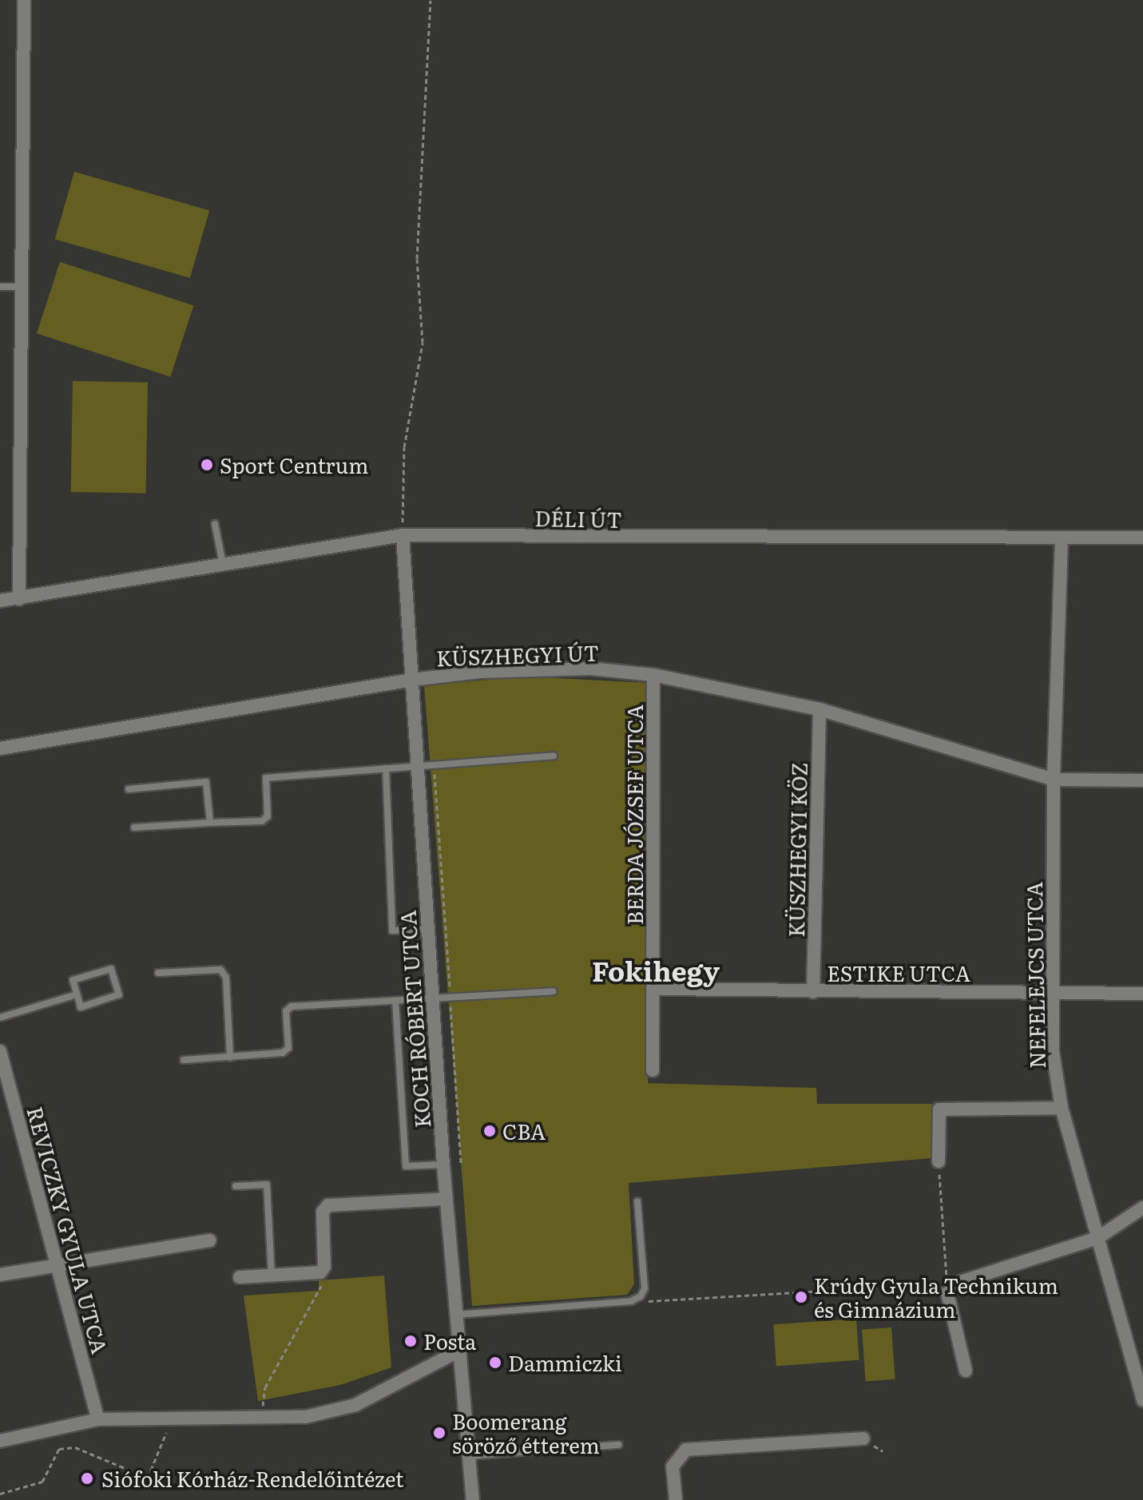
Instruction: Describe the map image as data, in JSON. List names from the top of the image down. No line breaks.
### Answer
{"streets":{"street":["DÉLI ÚT","KÜSZHEGYI ÚT","BERDA JÓZSEF UTCA","KÜSZHEGYI KÖZ","ESTIKE UTCA","NEFELEJCS UTCA","KOCH RÓBERT UTCA","REVICZKY GYULA UTCA"]},"crossings":[["DÉLI ÚT","NEFELEJCS UTCA"],["DÉLI ÚT","KOCH RÓBERT UTCA"],["KÜSZHEGYI ÚT","BERDA JÓZSEF UTCA"],["KÜSZHEGYI ÚT","KÜSZHEGYI KÖZ"],["KÜSZHEGYI ÚT","NEFELEJCS UTCA"],["KÜSZHEGYI ÚT","KOCH RÓBERT UTCA"],["BERDA JÓZSEF UTCA","ESTIKE UTCA"],["KÜSZHEGYI KÖZ","ESTIKE UTCA"],["ESTIKE UTCA","NEFELEJCS UTCA"]],"districts":["Fokihegy"],"places":["Sport Centrum","CBA","Krúdy Gyula Technikum és Gimnázium","Posta","Dammiczki","Boomerang söröző étterem","Siófoki Kórház-Rendelőintézet"]}
